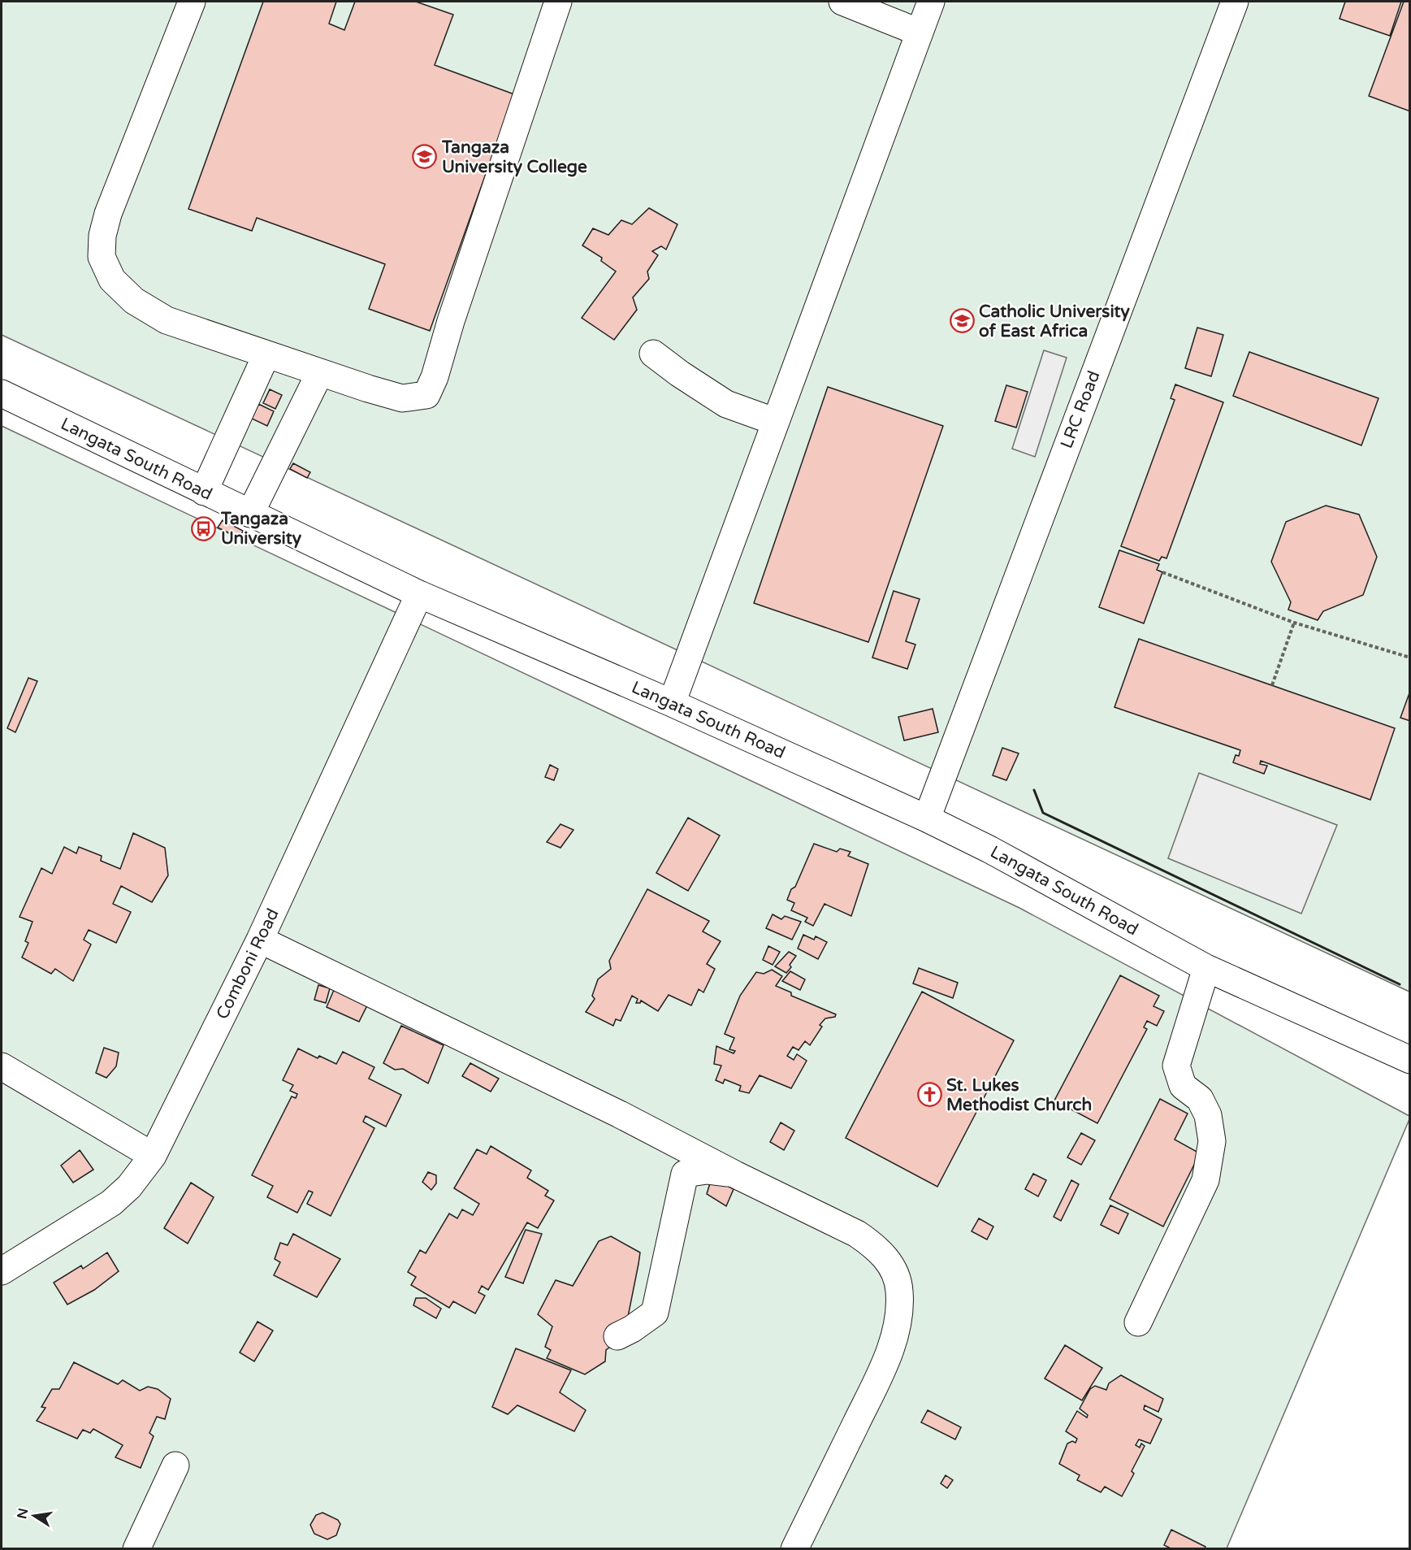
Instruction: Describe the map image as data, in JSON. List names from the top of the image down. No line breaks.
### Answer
{"streets":{"street":["LRC Road","Langata South Road","Comboni Road"]},"crossings":[["LRC Road","Langata South Road"],["Langata South Road","Comboni Road"]],"places":{"school or university":["Tangaza University College","Catholic University of East Africa"],"bus stop":["Tangaza University"],"church":["St. Lukes Methodist Church"]},"north":"left"}
